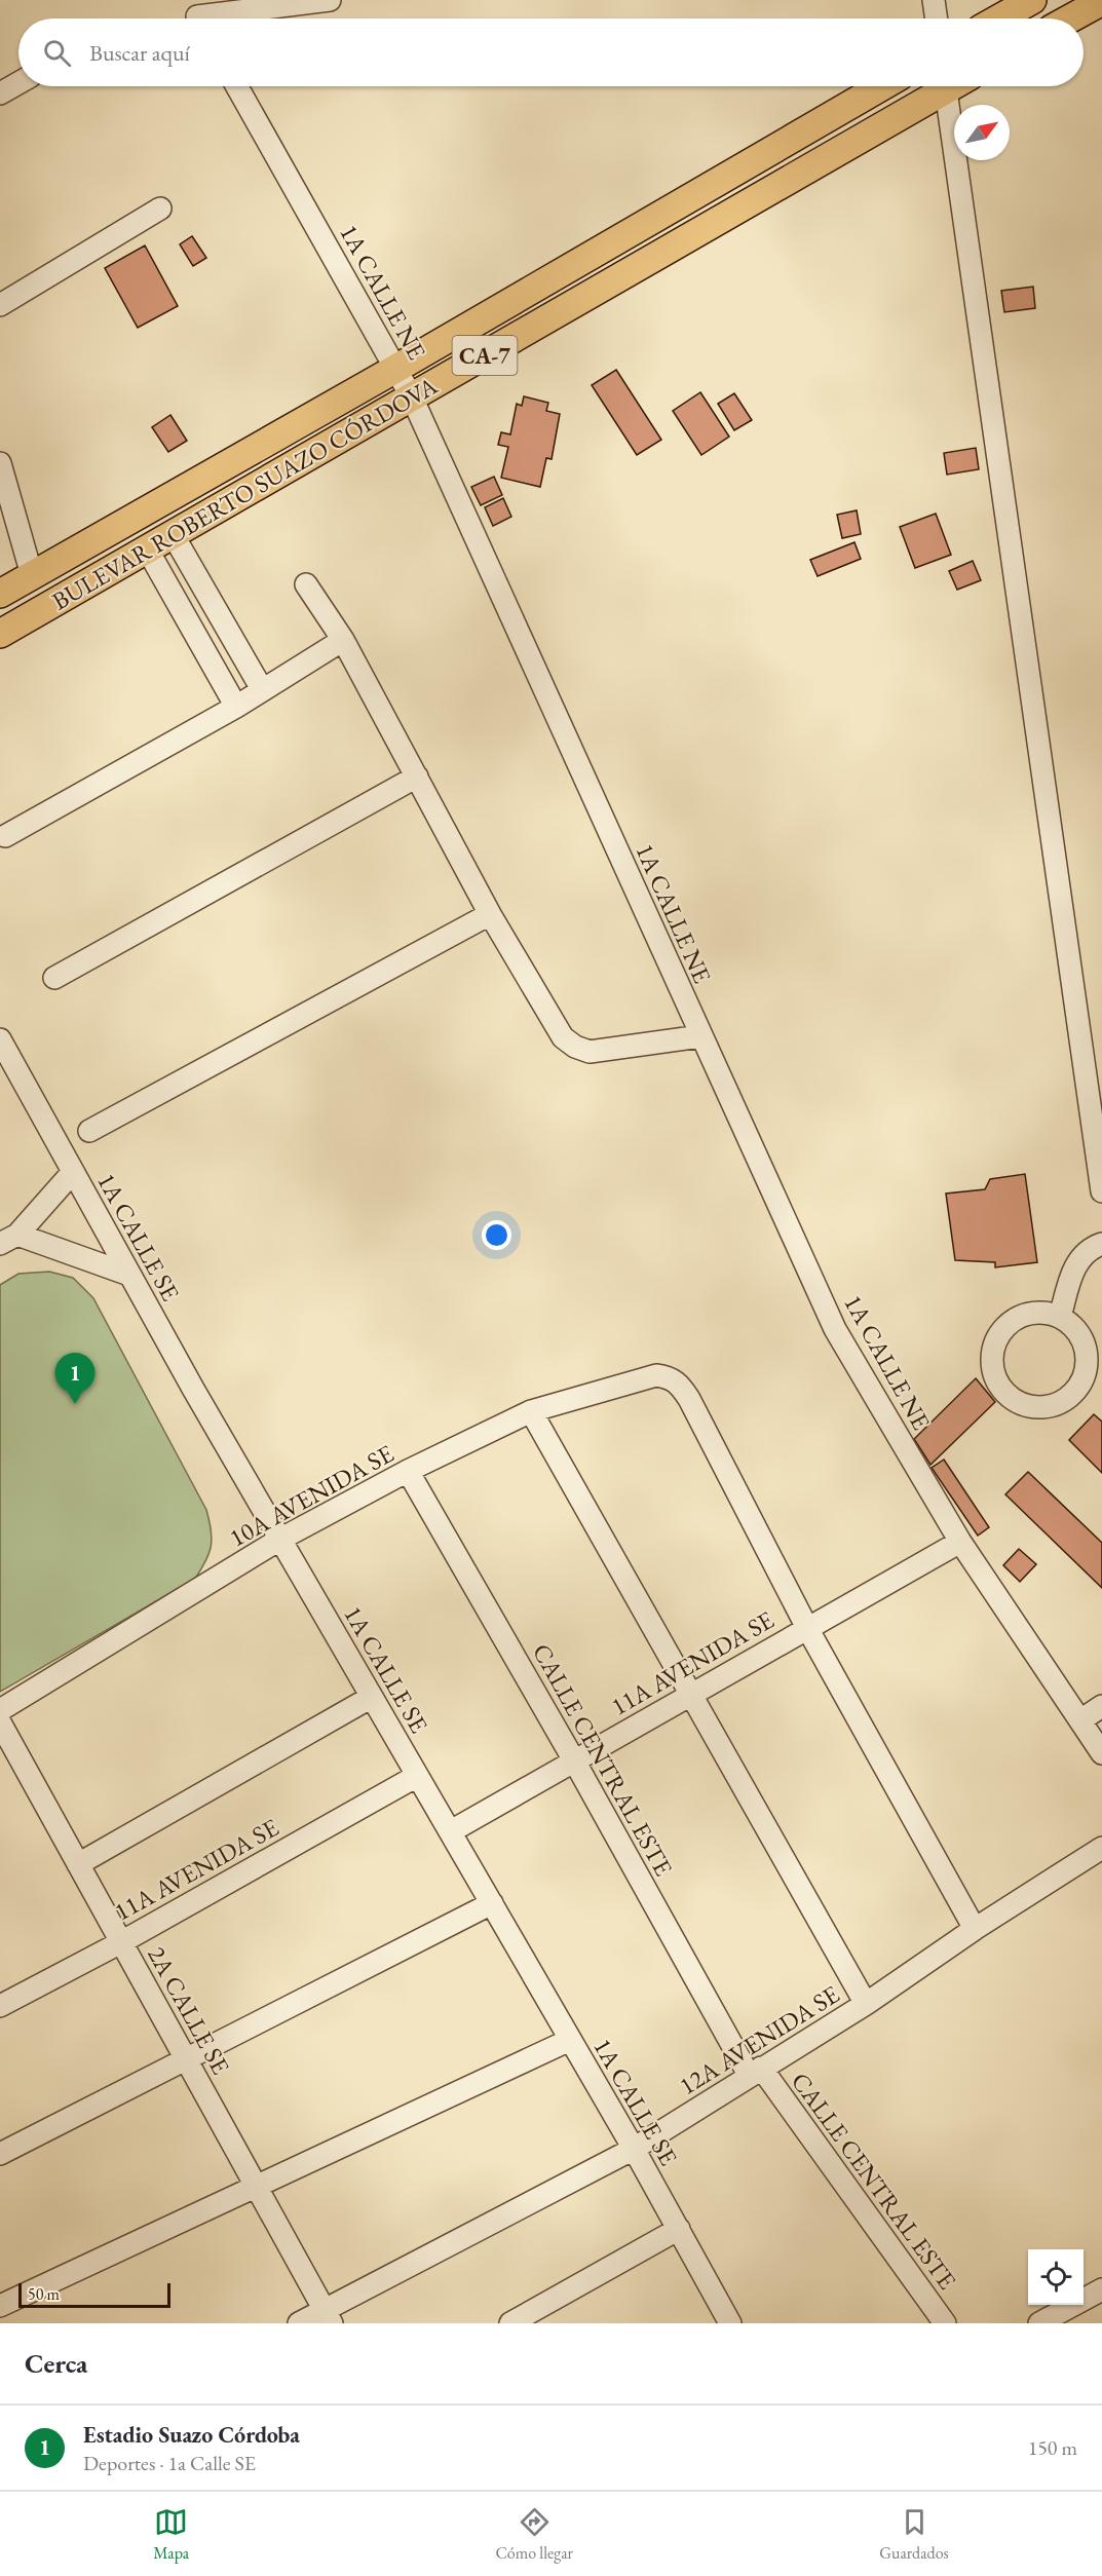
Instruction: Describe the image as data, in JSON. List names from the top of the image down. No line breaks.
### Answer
{"streets":{"main road":["CA-7","BULEVAR ROBERTO SUAZO CÓRDOVA"],"street":["1A CALLE NE","1A CALLE SE","10A AVENIDA SE","11A AVENIDA SE","CALLE CENTRAL ESTE","2A CALLE SE","12A AVENIDA SE"]},"crossings":[["1A CALLE NE","BULEVAR ROBERTO SUAZO CÓRDOVA"],["1A CALLE NE","11A AVENIDA SE"],["1A CALLE SE","10A AVENIDA SE"],["1A CALLE SE","11A AVENIDA SE"],["1A CALLE SE","12A AVENIDA SE"],["10A AVENIDA SE","11A AVENIDA SE"],["10A AVENIDA SE","CALLE CENTRAL ESTE"],["11A AVENIDA SE","CALLE CENTRAL ESTE"],["11A AVENIDA SE","2A CALLE SE"],["CALLE CENTRAL ESTE","12A AVENIDA SE"],["2A CALLE SE","12A AVENIDA SE"]],"scale_bar":"50 m","north":"top right","page":{"search":"Buscar aquí","pins":"1","scale":"50 m","heading":"Cerca","list":[{"mark":"1","name":"Estadio Suazo Córdoba","note":"Deportes · 1a Calle SE","value":"150 m"}],"nav":["Mapa","Cómo llegar","Guardados"]}}
